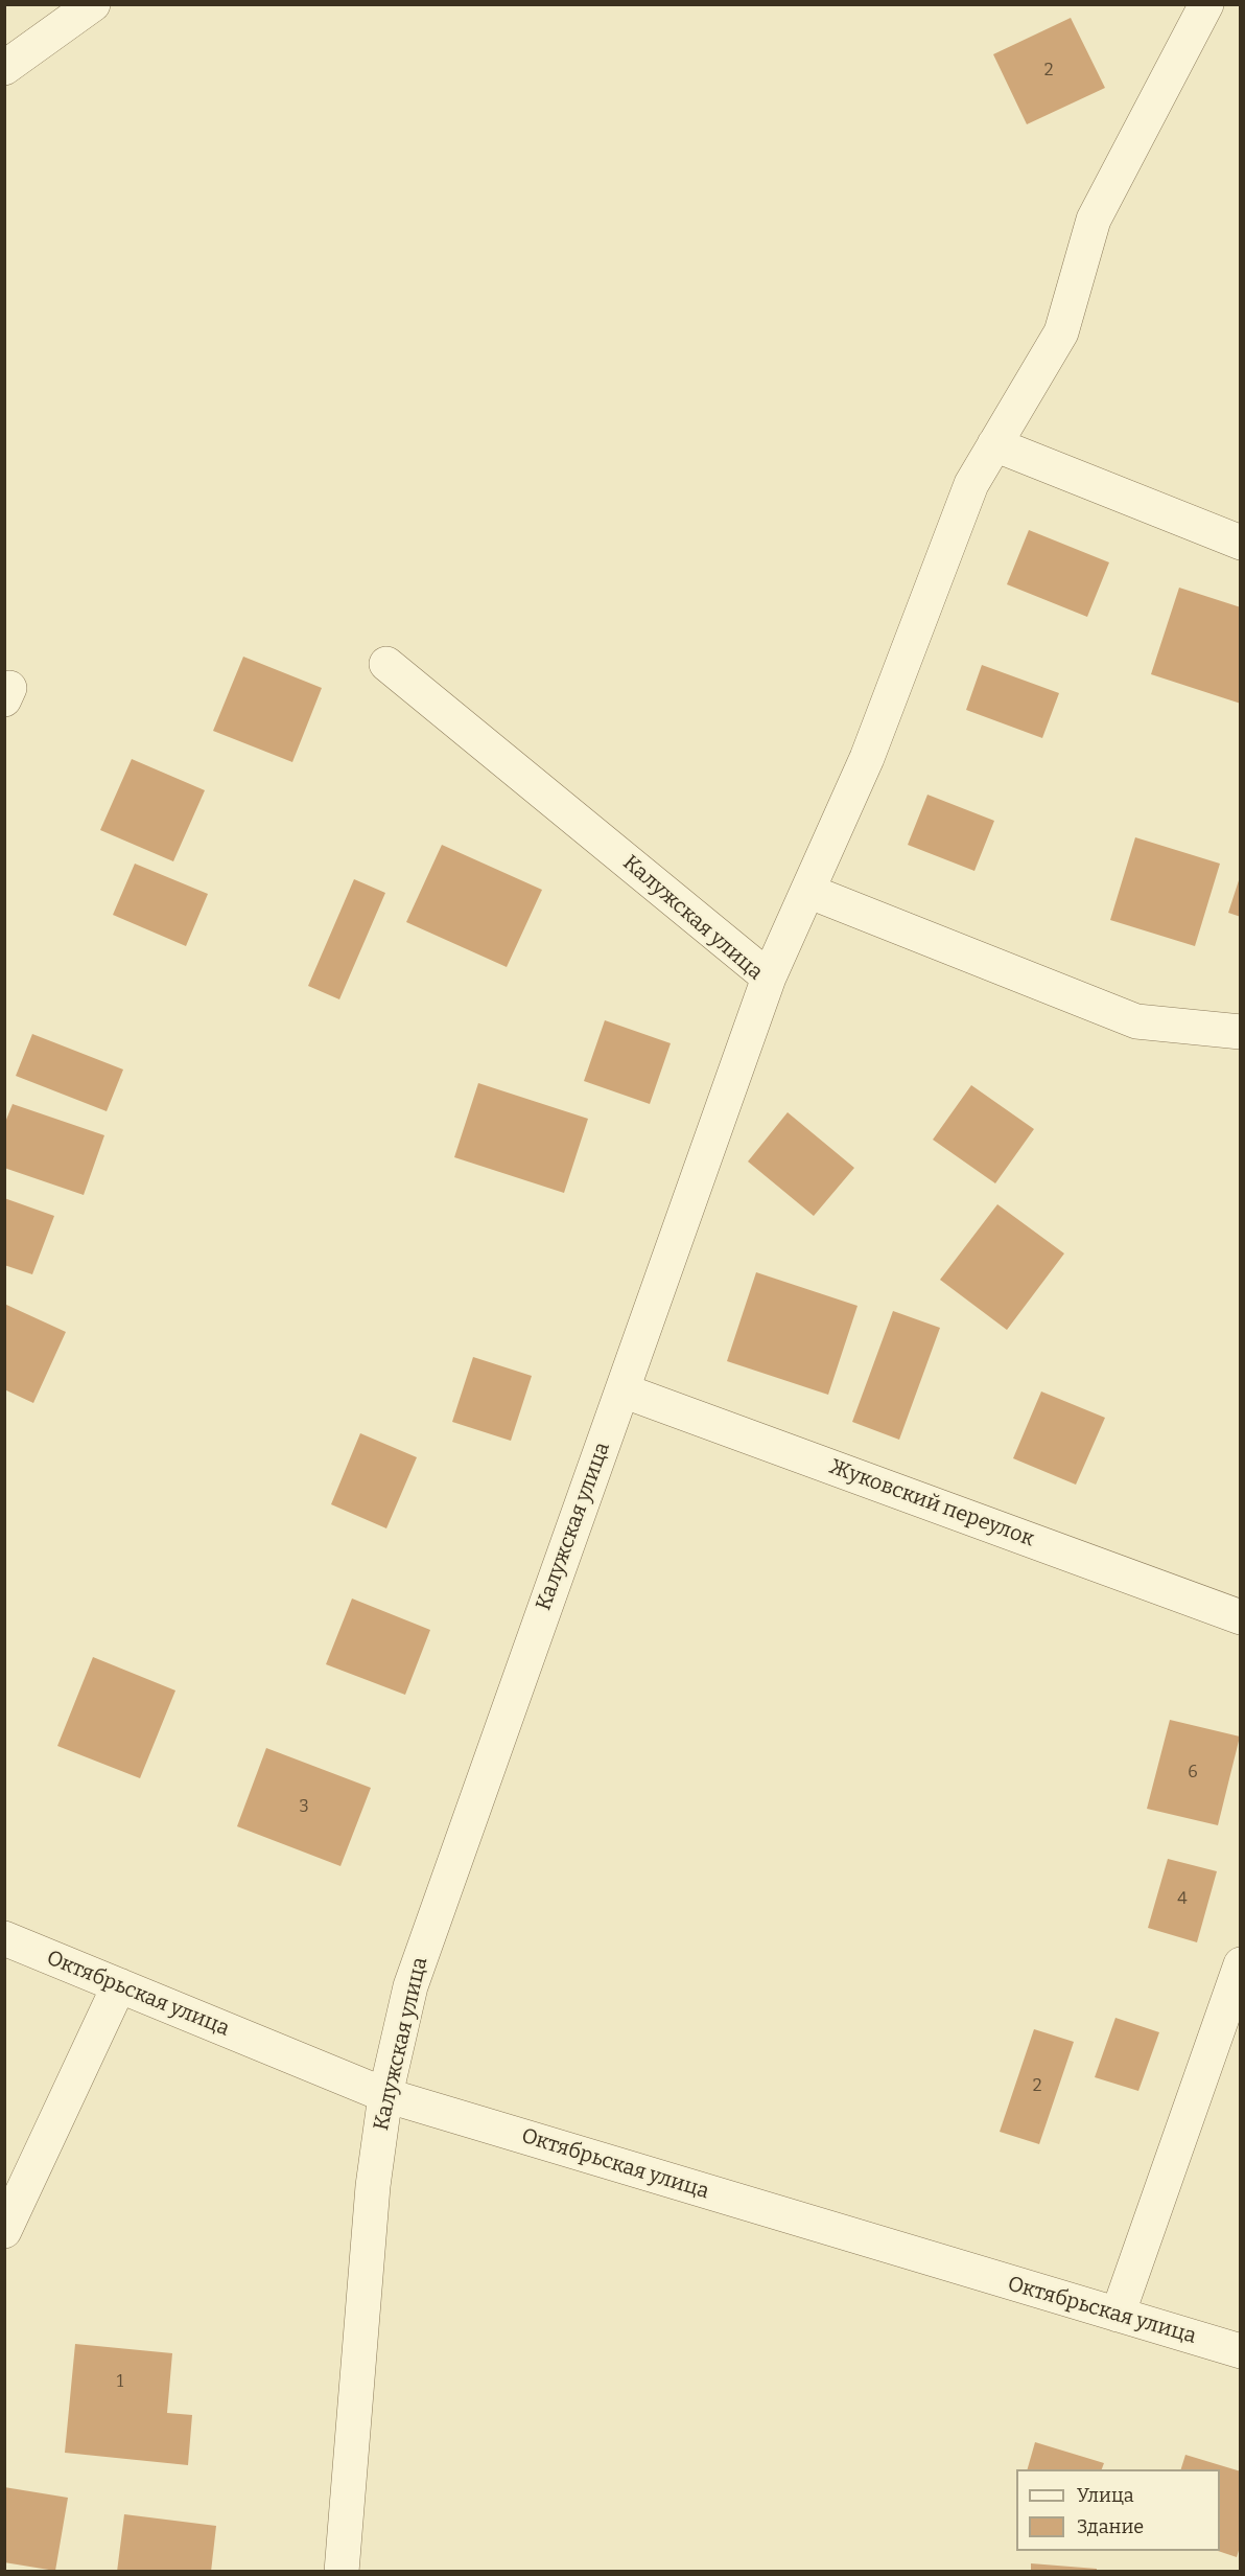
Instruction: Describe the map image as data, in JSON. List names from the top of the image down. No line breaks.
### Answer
{"streets":{"street":["Калужская улица","Жуковский переулок","Октябрьская улица"]},"crossings":[["Калужская улица","Жуковский переулок"],["Калужская улица","Октябрьская улица"]],"house_numbers":["2","6","3","4","2","1"],"legend":["Улица","Здание"]}
